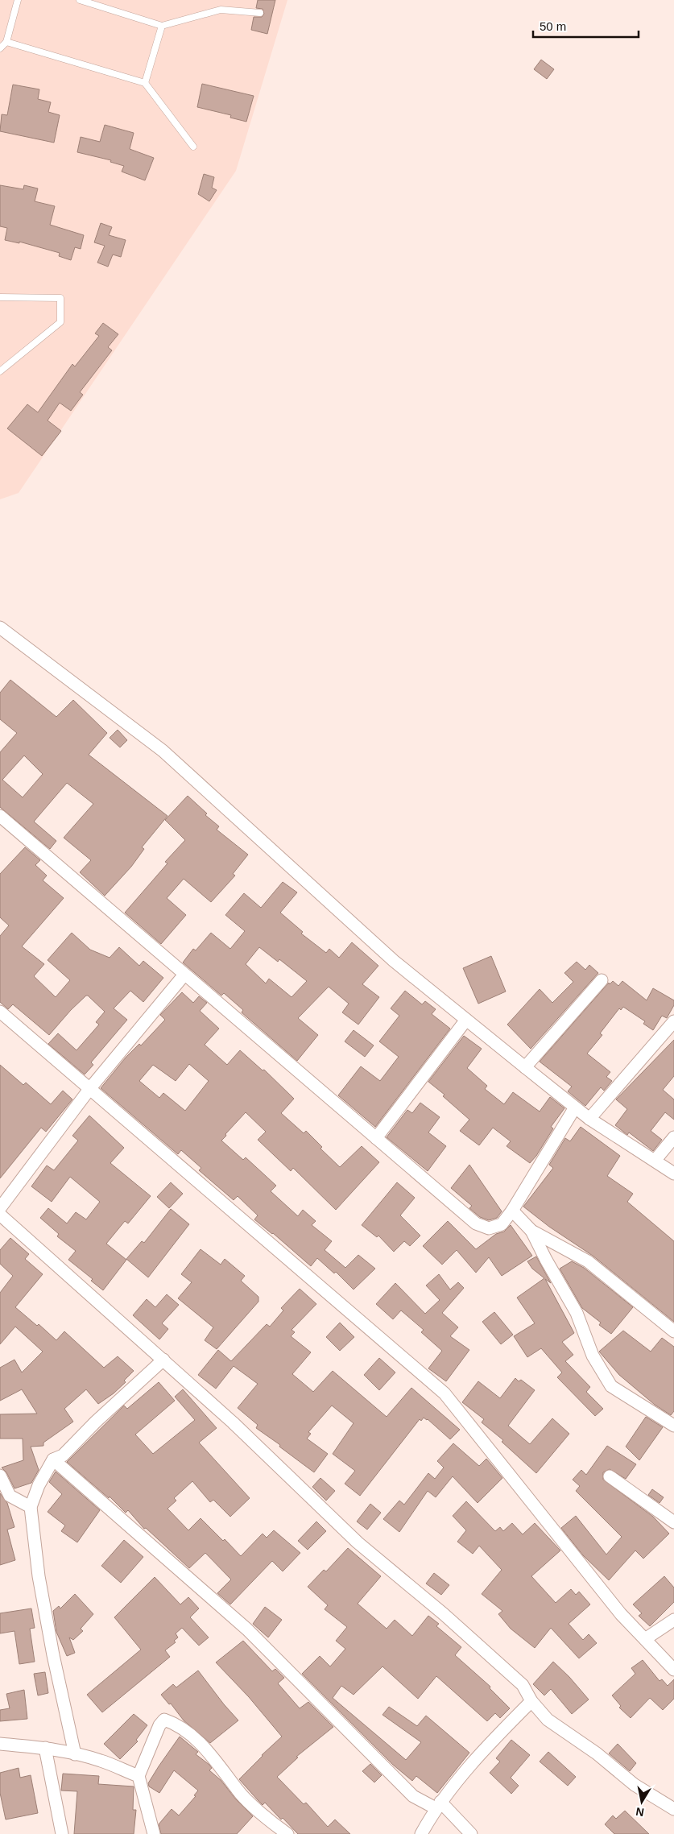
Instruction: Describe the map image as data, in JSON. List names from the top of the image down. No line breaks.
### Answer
{"scale_bar":"50 m","north":"bottom"}
